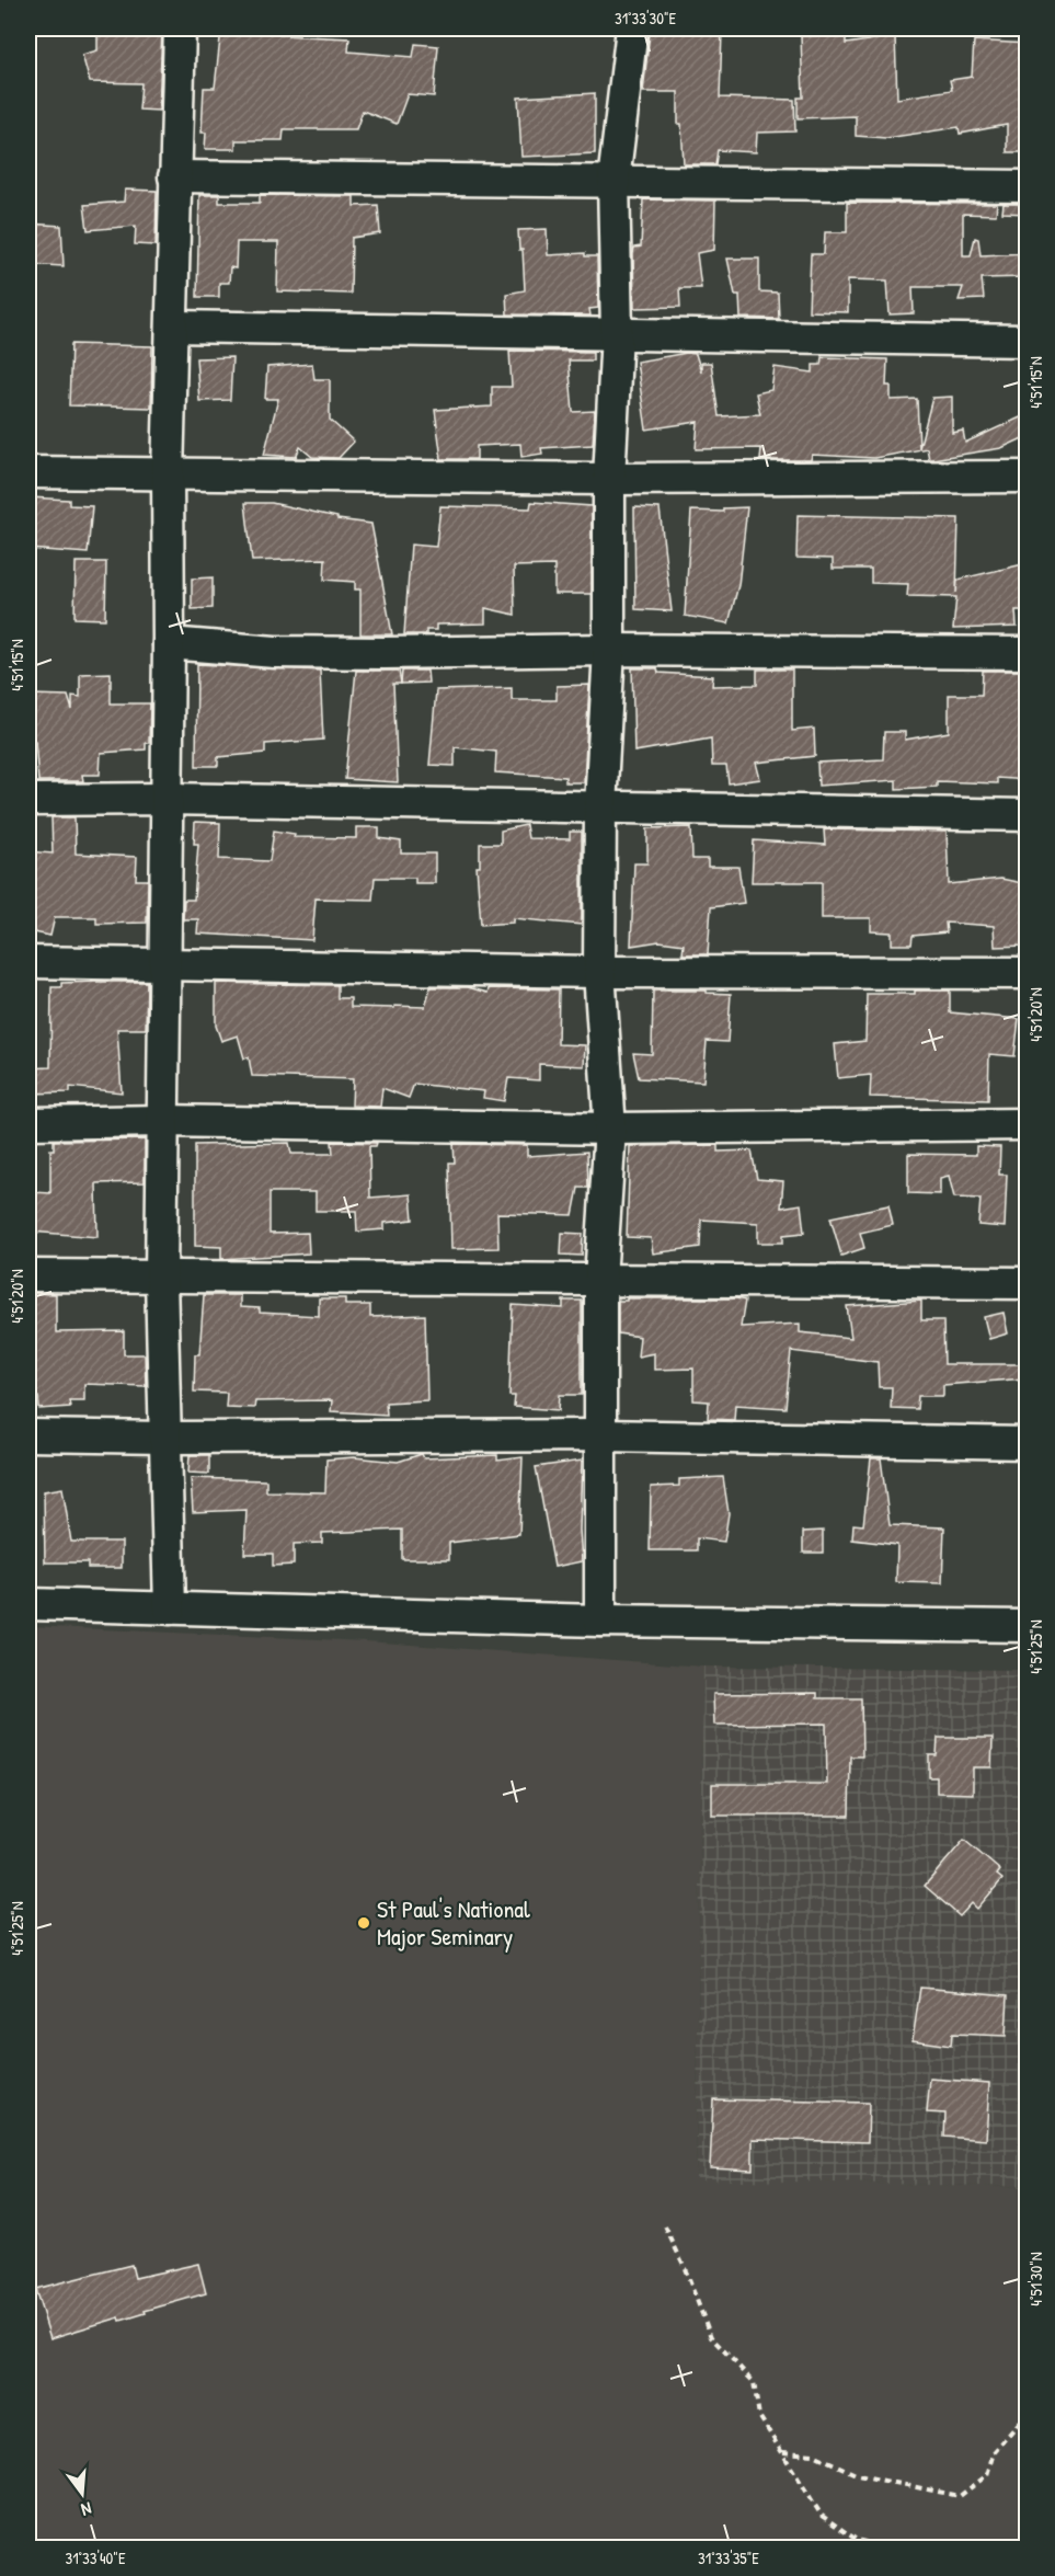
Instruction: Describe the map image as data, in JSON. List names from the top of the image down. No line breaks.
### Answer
{"places":["St Paul's National Major Seminary"],"north":"bottom","coordinates":["31°33'30\"E","4°51'15\"N","4°51'20\"N","4°51'25\"N","4°51'30\"N","31°33'40\"E","31°33'35\"E"]}
